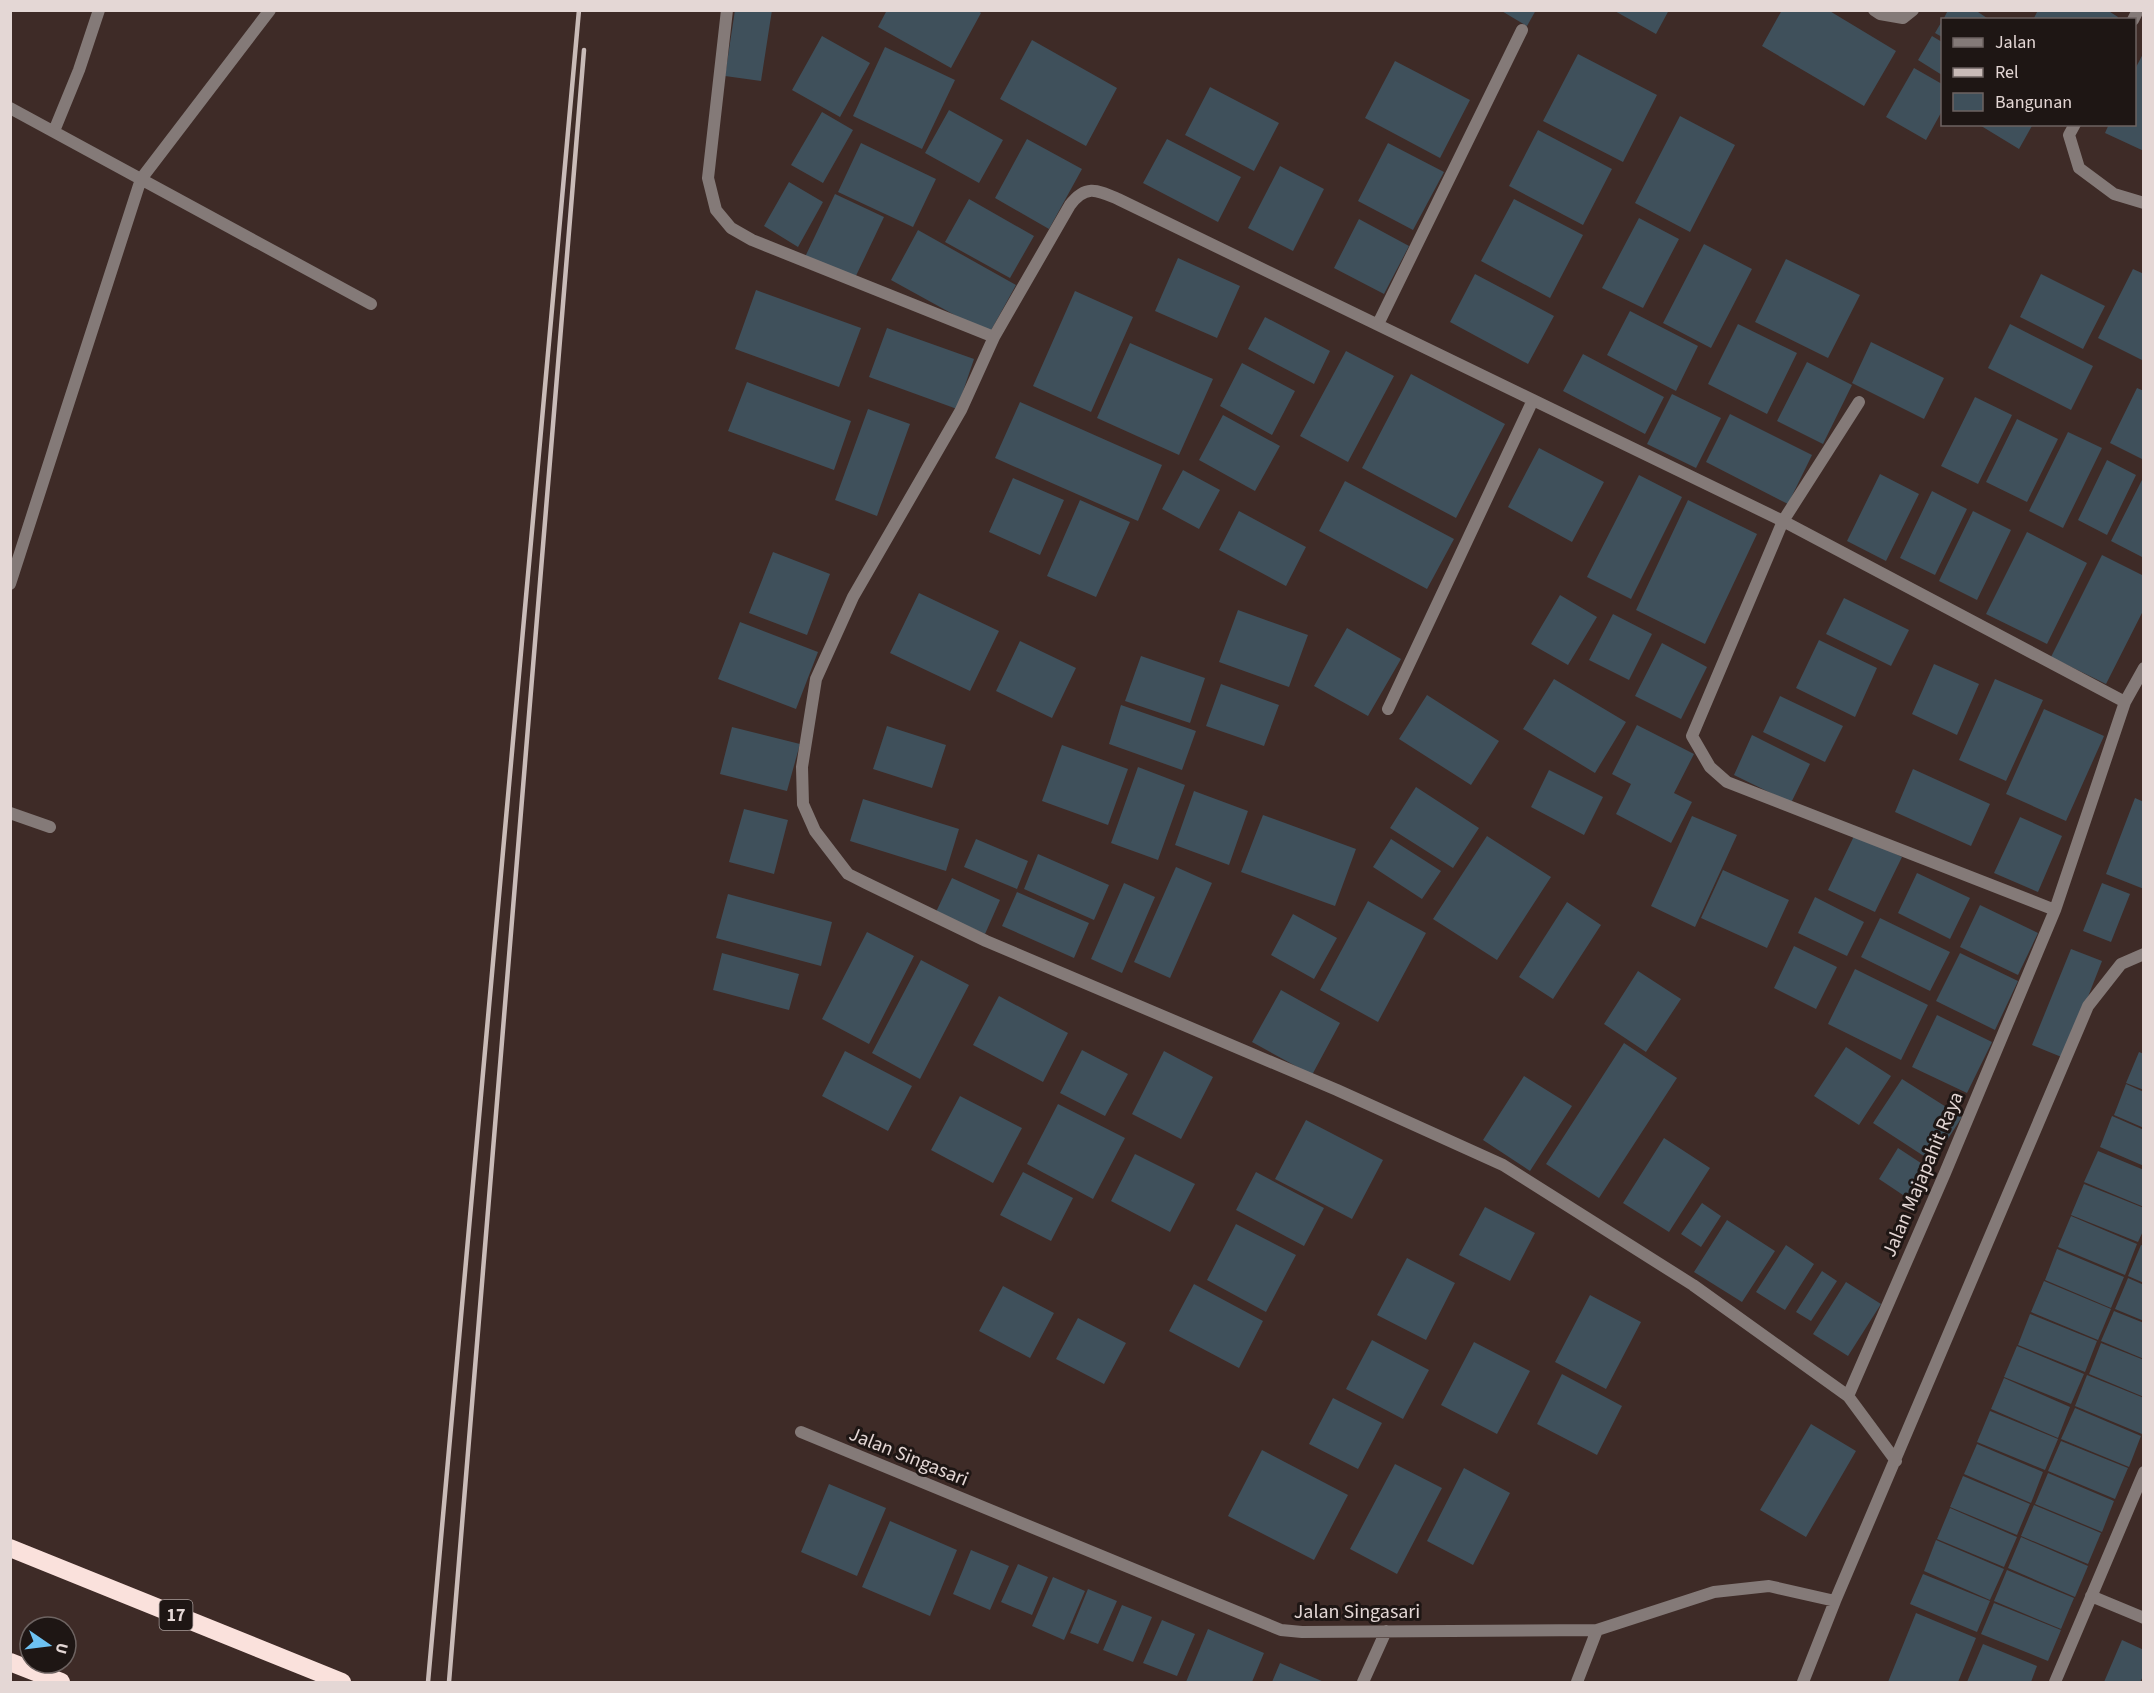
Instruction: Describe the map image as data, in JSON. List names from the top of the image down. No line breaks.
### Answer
{"streets":{"highway":["17"],"street":["Jalan Majapahit Raya","Jalan Singasari"]},"legend":["Jalan","Rel","Bangunan"],"north":"right"}
